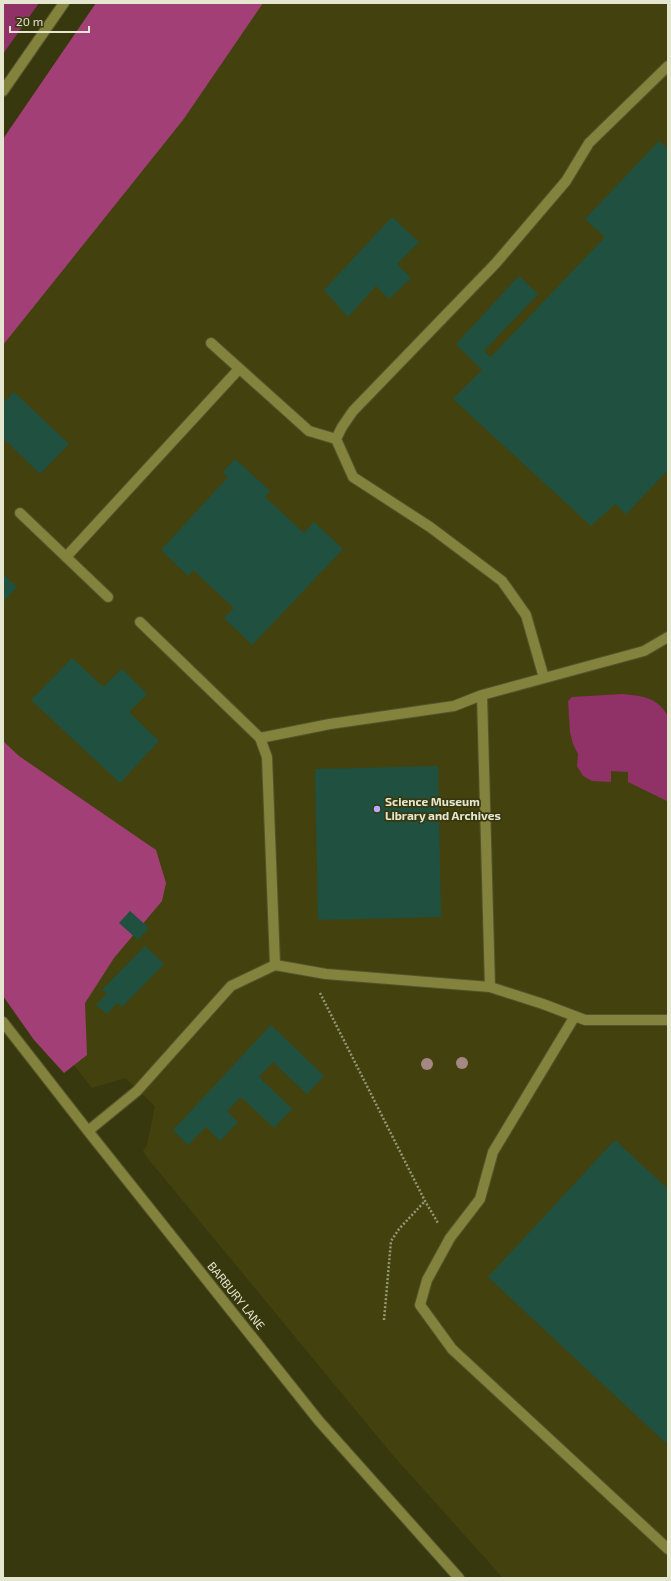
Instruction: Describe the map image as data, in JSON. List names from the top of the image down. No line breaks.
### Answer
{"streets":{"street":["BARBURY LANE"]},"places":["Science Museum Library and Archives"],"scale_bar":"20 m"}
